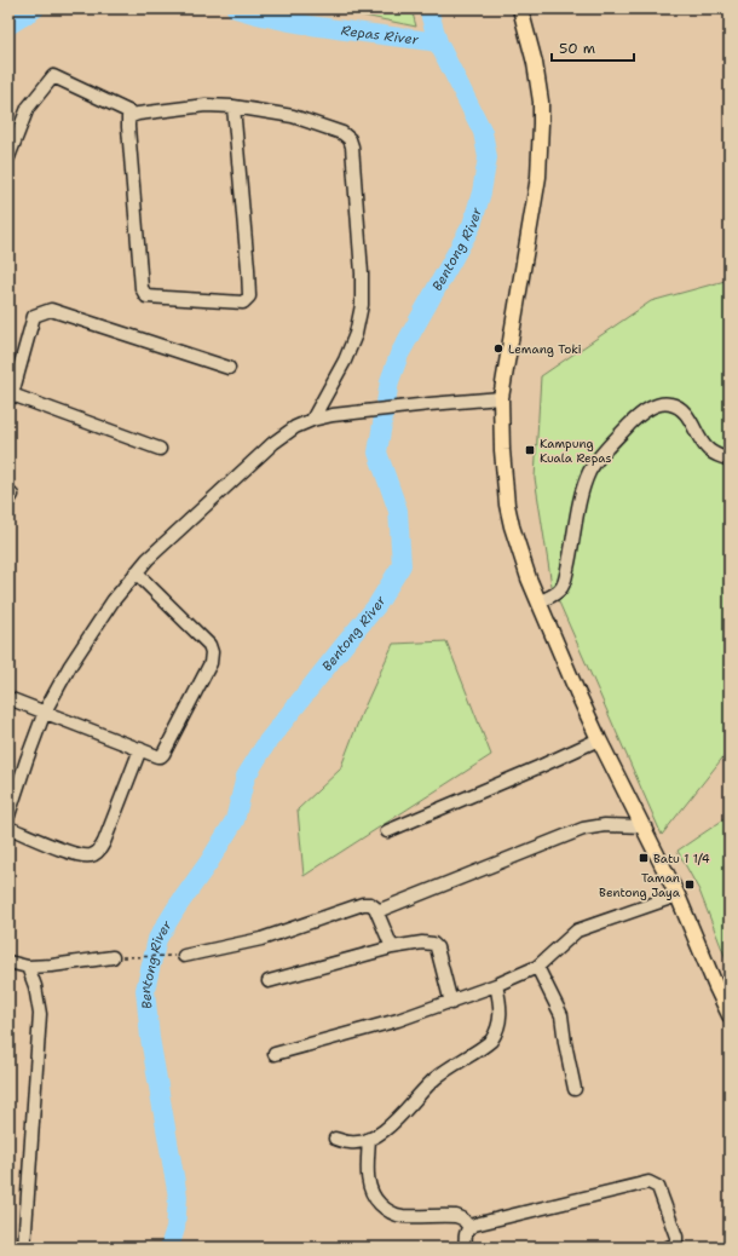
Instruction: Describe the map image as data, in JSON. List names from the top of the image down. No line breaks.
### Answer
{"water":["Repas River","Bentong River"],"places":{"other":["Lemang Toki"],"transit":["Kampung Kuala Repas","Batu 1 1/4","Taman Bentong Jaya"]},"scale_bar":"50 m"}
